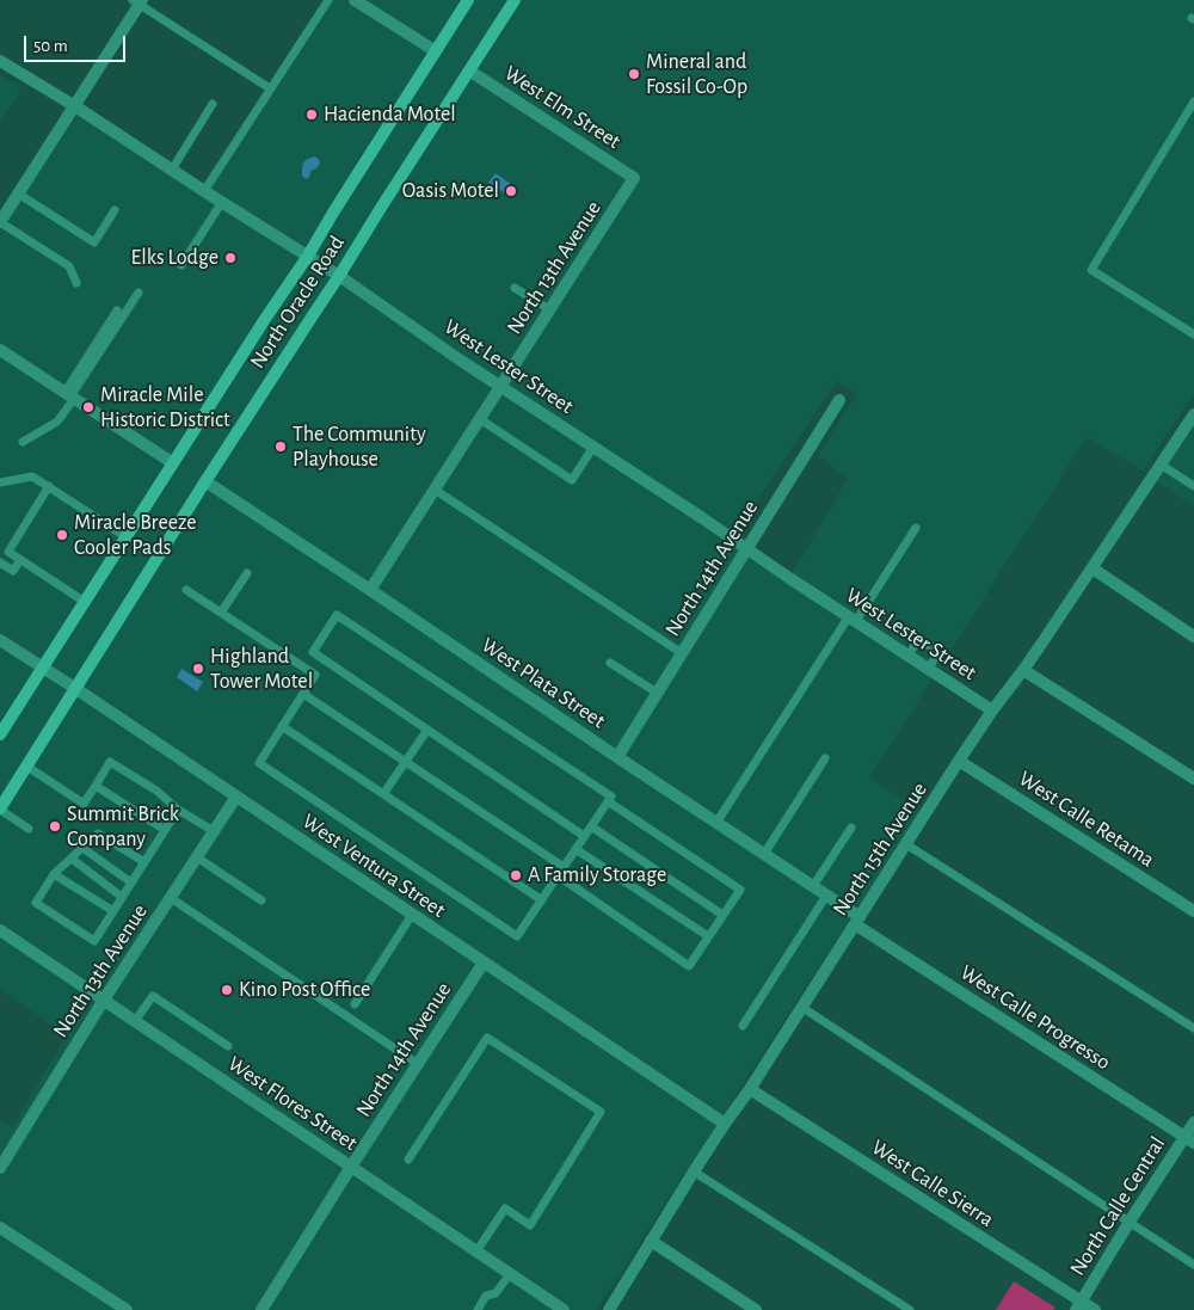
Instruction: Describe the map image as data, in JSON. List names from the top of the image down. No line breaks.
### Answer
{"streets":{"main road":["North Oracle Road"],"street":["West Elm Street","North 13th Avenue","West Lester Street","North 14th Avenue","West Plata Street","West Calle Retama","North 15th Avenue","West Ventura Street","West Calle Progresso","West Flores Street","West Calle Sierra","North Calle Central"]},"crossings":[["West Elm Street","North 13th Avenue"],["West Elm Street","North Oracle Road"],["North 13th Avenue","West Lester Street"],["North 13th Avenue","West Plata Street"],["North 13th Avenue","West Ventura Street"],["North 13th Avenue","West Flores Street"],["North Oracle Road","West Lester Street"],["North Oracle Road","West Plata Street"],["North Oracle Road","West Ventura Street"],["West Lester Street","North 14th Avenue"],["West Lester Street","North 15th Avenue"],["North 14th Avenue","West Plata Street"],["North 14th Avenue","West Ventura Street"],["North 14th Avenue","West Flores Street"],["West Plata Street","North 15th Avenue"],["West Plata Street","West Calle Progresso"],["West Calle Retama","North 15th Avenue"],["North 15th Avenue","West Ventura Street"],["North 15th Avenue","West Calle Progresso"],["North 15th Avenue","West Calle Sierra"],["West Calle Progresso","North Calle Central"],["West Calle Sierra","North Calle Central"]],"places":["Mineral and Fossil Co-Op","Hacienda Motel","Oasis Motel","Elks Lodge","Miracle Mile Historic District","The Community Playhouse","Miracle Breeze Cooler Pads","Highland Tower Motel","Summit Brick Company","A Family Storage","Kino Post Office"],"scale_bar":"50 m"}
